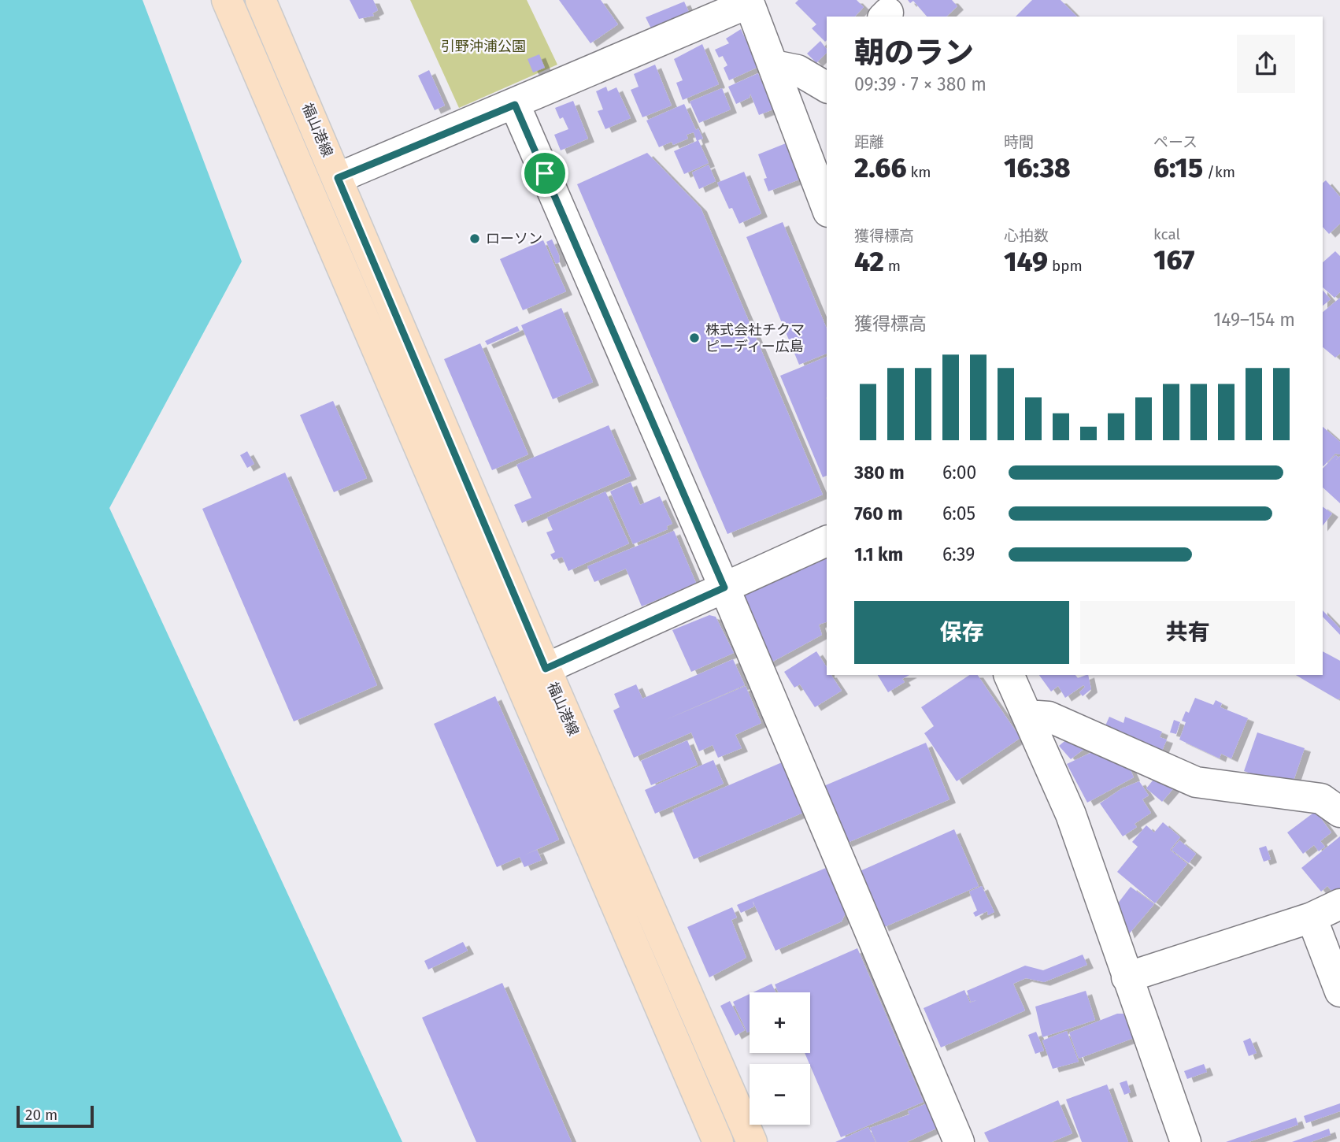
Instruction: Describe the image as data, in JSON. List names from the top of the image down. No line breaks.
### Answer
{"streets":{"main road":["福山港線"]},"parks":["引野沖浦公園"],"places":["ローソン","株式会社チクマ ピーディー広島"],"scale_bar":"20 m","page":{"heading":["朝のラン","09:39 · 7 × 380 m"],"stats":[["距離","2.66 km"],["時間","16:38"],["ペース","6:15 /km"],["獲得標高","42 m"],["心拍数","149 bpm"],["kcal","167"]],"chart":["獲得標高","149–154 m"],"list":[{"name":"380 m","note":"6:00"},{"name":"760 m","note":"6:05"},{"name":"1.1 km","note":"6:39"}],"buttons":["保存","共有"],"map_buttons":["+","−"],"scale":"20 m"}}
